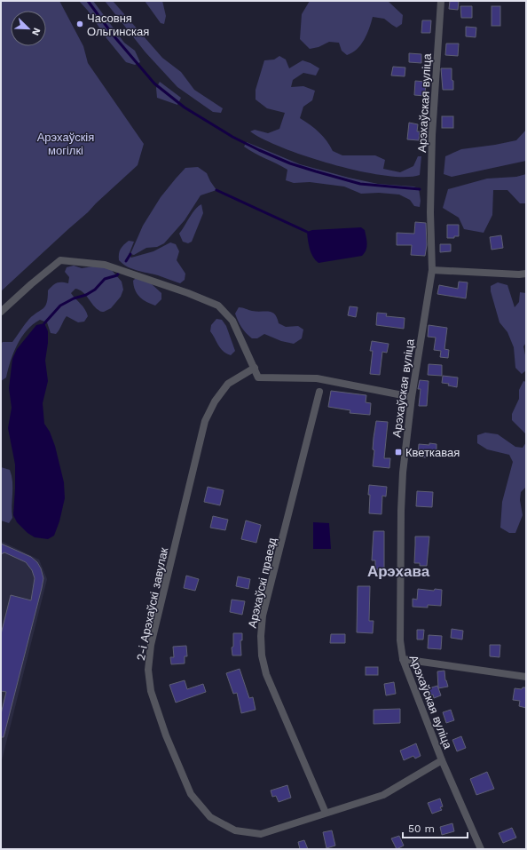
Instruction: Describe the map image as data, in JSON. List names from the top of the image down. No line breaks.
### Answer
{"streets":{"street":["Арэхаўская вуліца","Арэхаўскі праезд","2-і Арэхаўскі завулак"]},"crossings":[["Арэхаўская вуліца","2-і Арэхаўскі завулак"],["Арэхаўскі праезд","2-і Арэхаўскі завулак"]],"districts":["Арэхава"],"parks":["Арэхаўскія могілкі"],"places":{"other":["Часовня Ольгинская"],"transit":["Кветкавая"]},"scale_bar":"50 m","north":"bottom right"}
